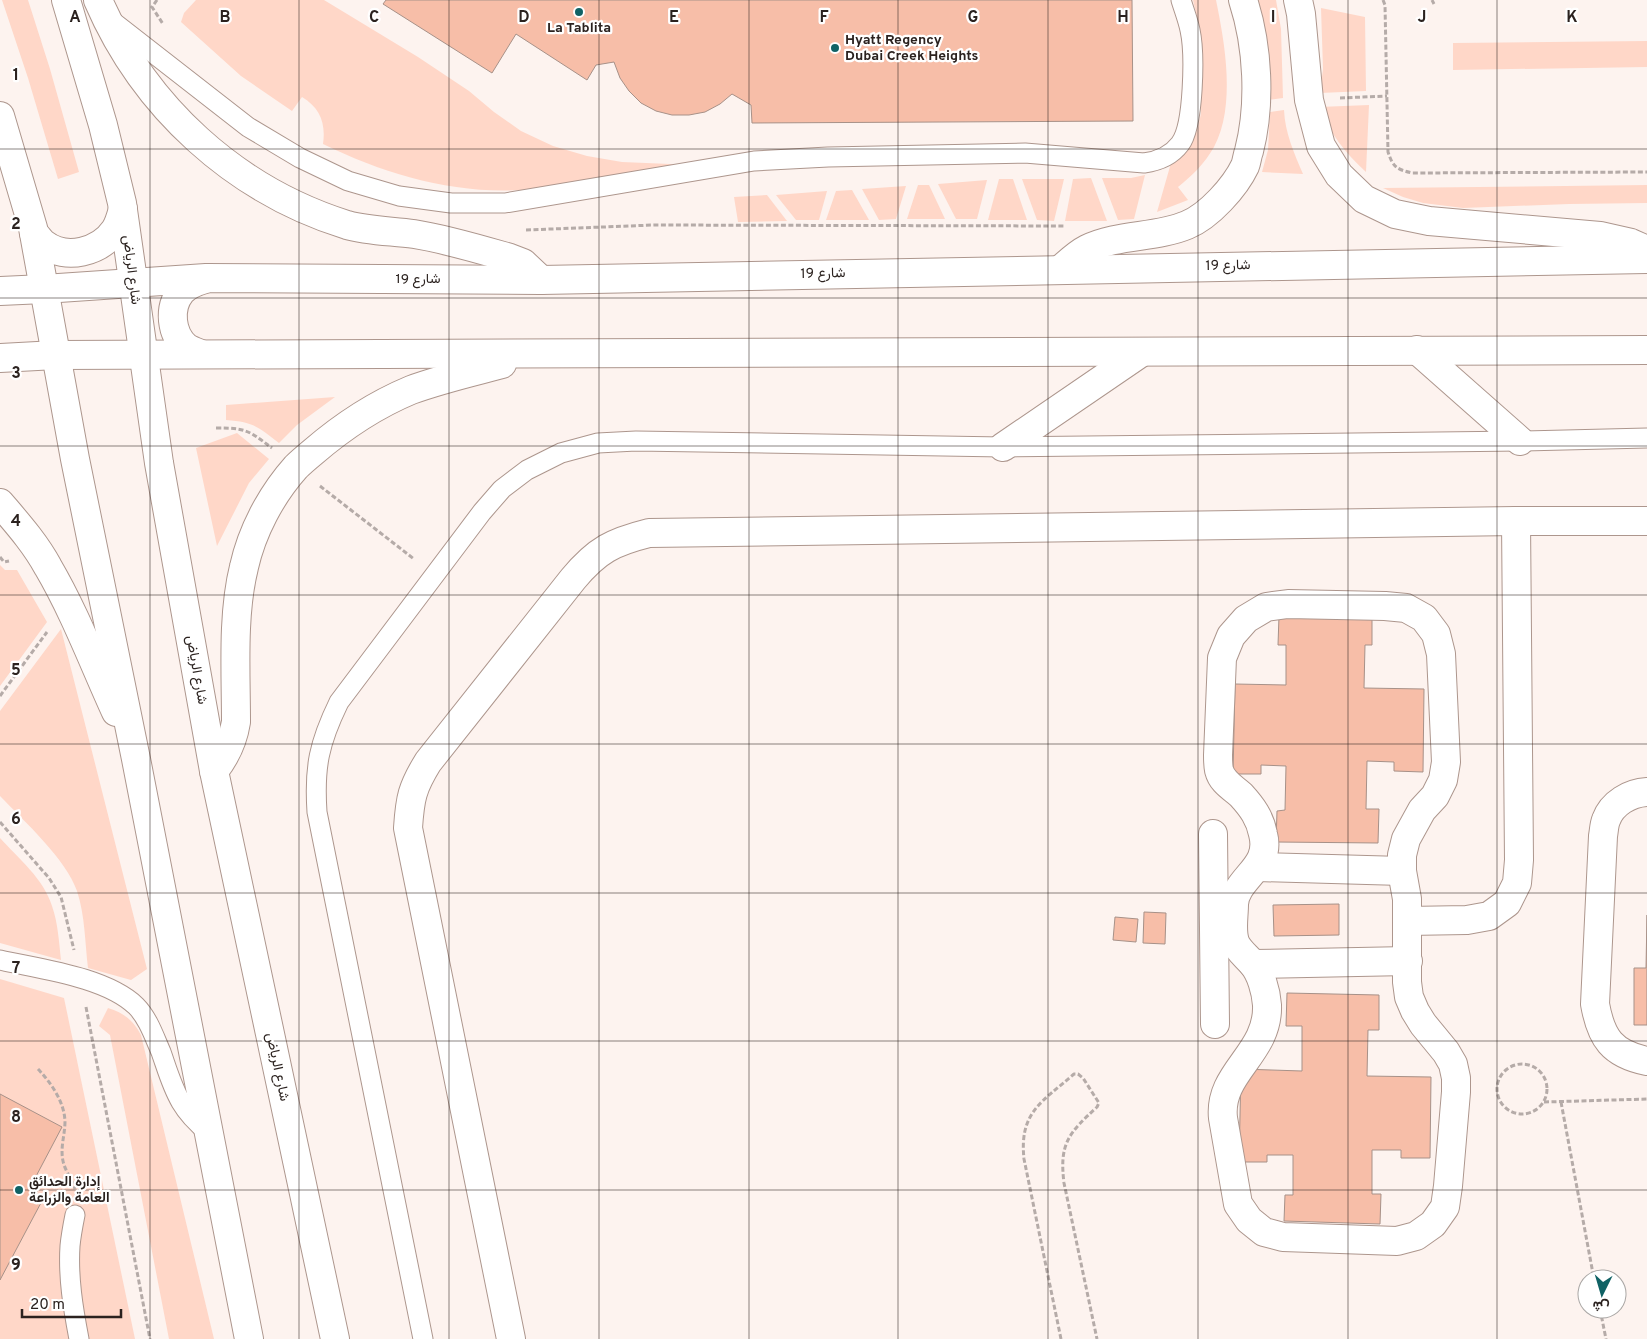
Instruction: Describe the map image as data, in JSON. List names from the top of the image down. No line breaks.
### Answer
{"streets":{"main road":["شارع 19","شارع الرياض"]},"crossings":[["شارع 19","شارع الرياض"]],"places":["La Tablita","Hyatt Regency Dubai Creek Heights","إدارة الحدائق العامة والزراعة"],"scale_bar":"20 m","north":"bottom","grid":{"columns":["A","B","C","D","E","F","G","H","I","J","K"],"rows":["1","2","3","4","5","6","7","8","9"]}}
